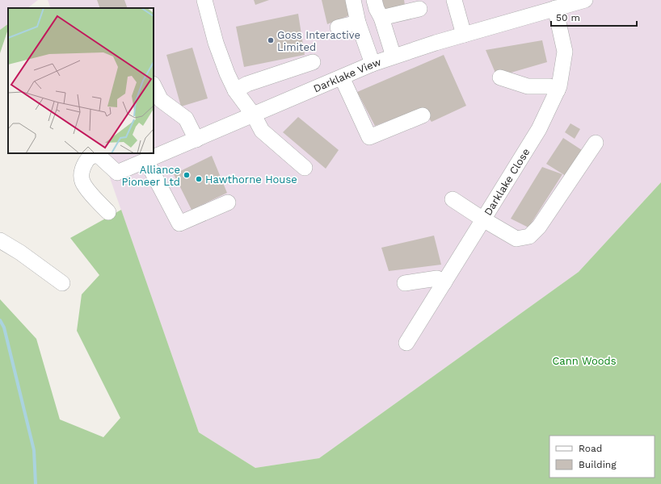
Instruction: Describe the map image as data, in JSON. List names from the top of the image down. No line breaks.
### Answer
{"streets":{"street":["Darklake View","Darklake Close"]},"crossings":[["Darklake View","Darklake Close"]],"parks":["Cann Woods"],"places":["Goss Interactive Limited","Alliance Pioneer Ltd","Hawthorne House"],"legend":["Road","Building"],"scale_bar":"50 m"}
